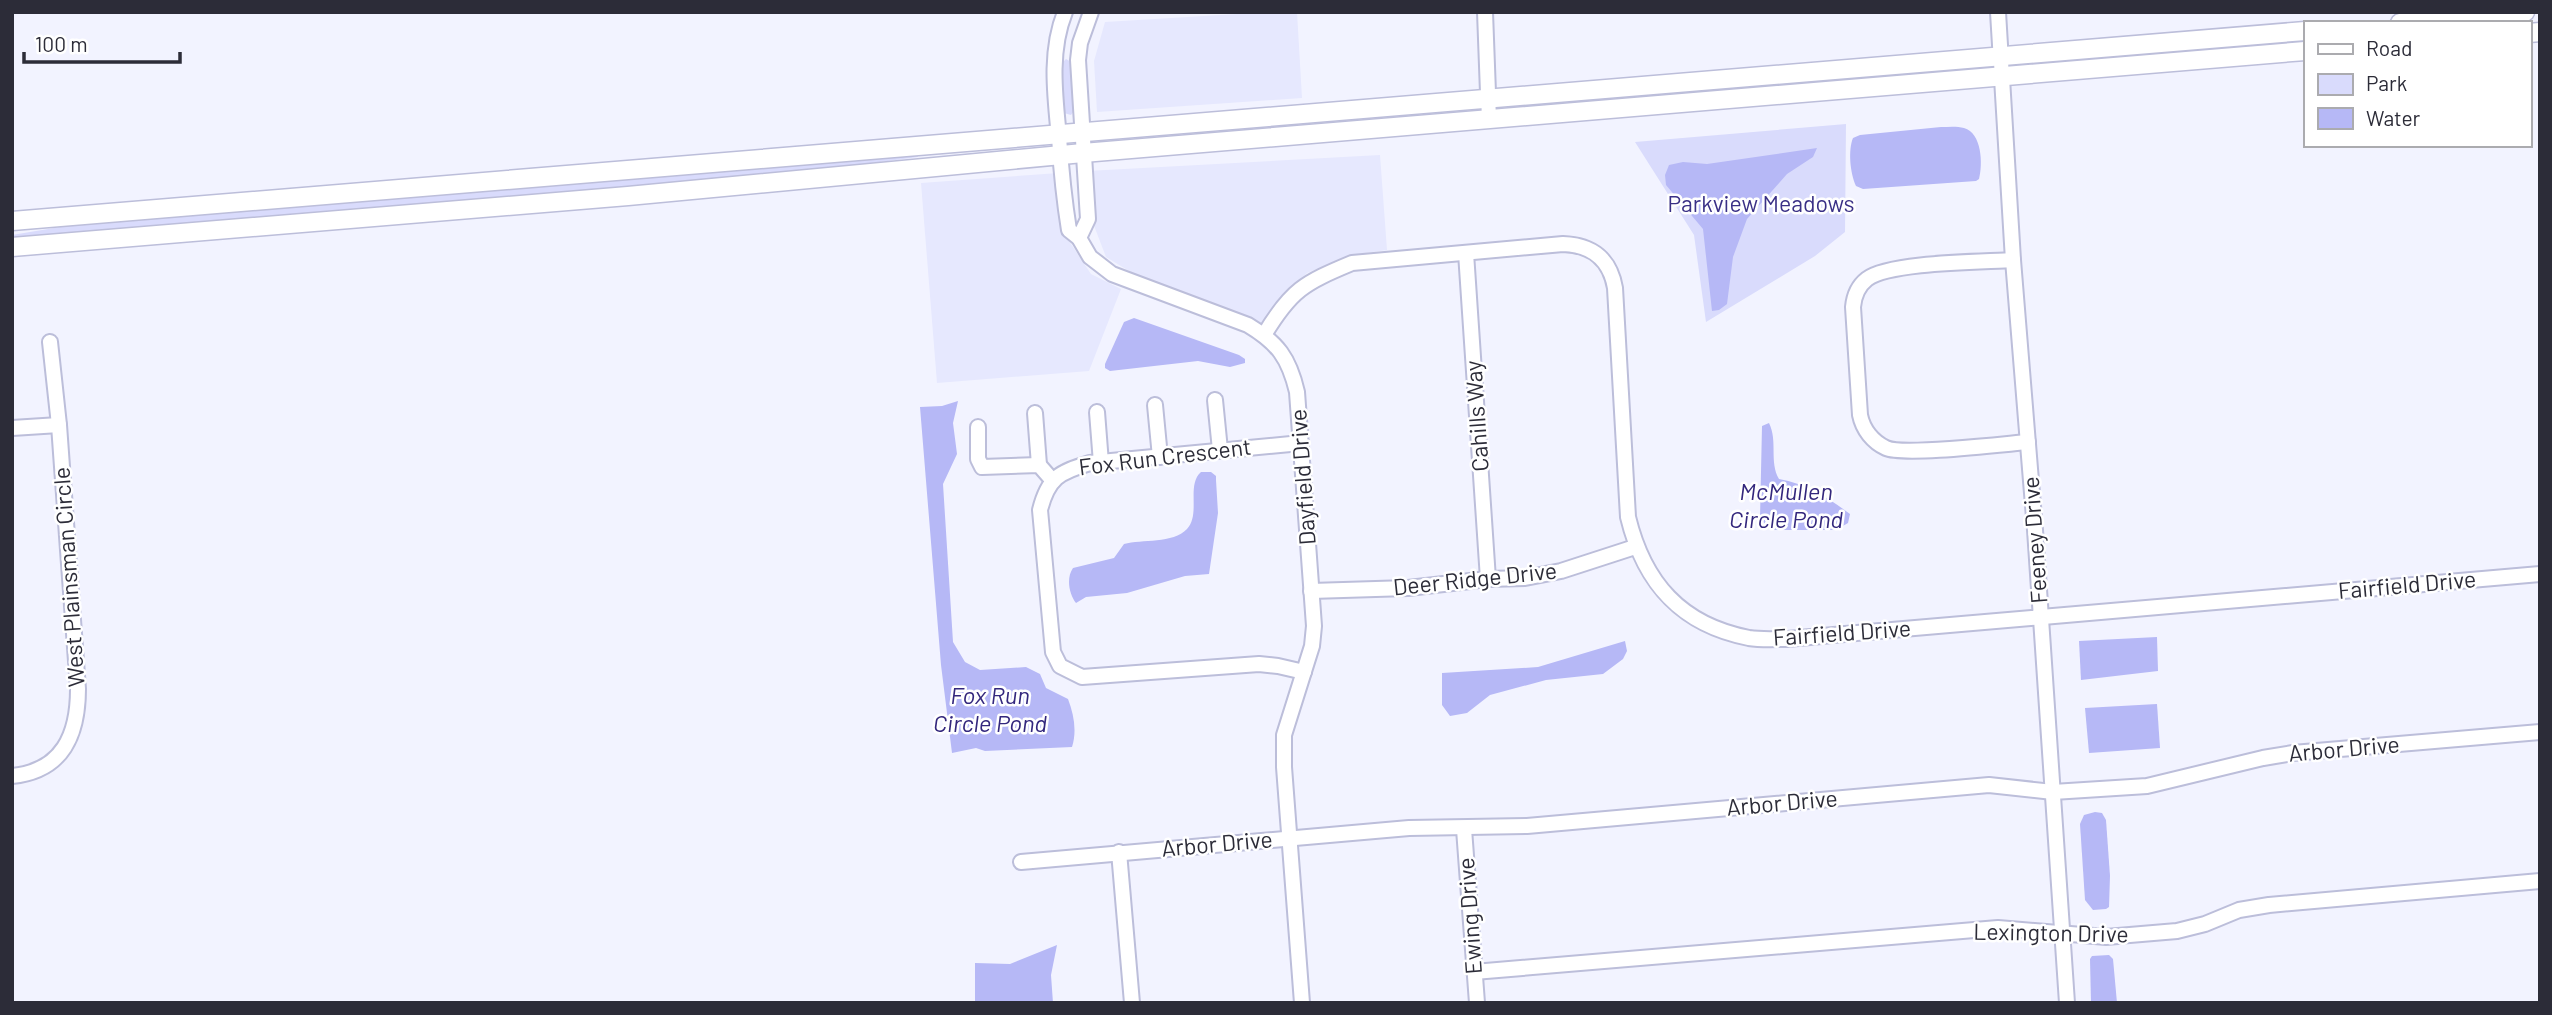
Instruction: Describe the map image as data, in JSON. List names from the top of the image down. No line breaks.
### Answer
{"streets":{"street":["Cahills Way","Fox Run Crescent","Dayfield Drive","Feeney Drive","West Plainsman Circle","Deer Ridge Drive","Fairfield Drive","Arbor Drive","Ewing Drive","Lexington Drive"]},"crossings":[["Cahills Way","Deer Ridge Drive"],["Cahills Way","Fairfield Drive"],["Fox Run Crescent","Dayfield Drive"],["Dayfield Drive","Deer Ridge Drive"],["Dayfield Drive","Fairfield Drive"],["Dayfield Drive","Arbor Drive"],["Feeney Drive","Fairfield Drive"],["Feeney Drive","Arbor Drive"],["Feeney Drive","Lexington Drive"],["Deer Ridge Drive","Fairfield Drive"],["Arbor Drive","Ewing Drive"],["Ewing Drive","Lexington Drive"]],"water":["McMullen Circle Pond","Fox Run Circle Pond"],"parks":["Parkview Meadows"],"legend":["Road","Park","Water"],"scale_bar":"100 m"}
